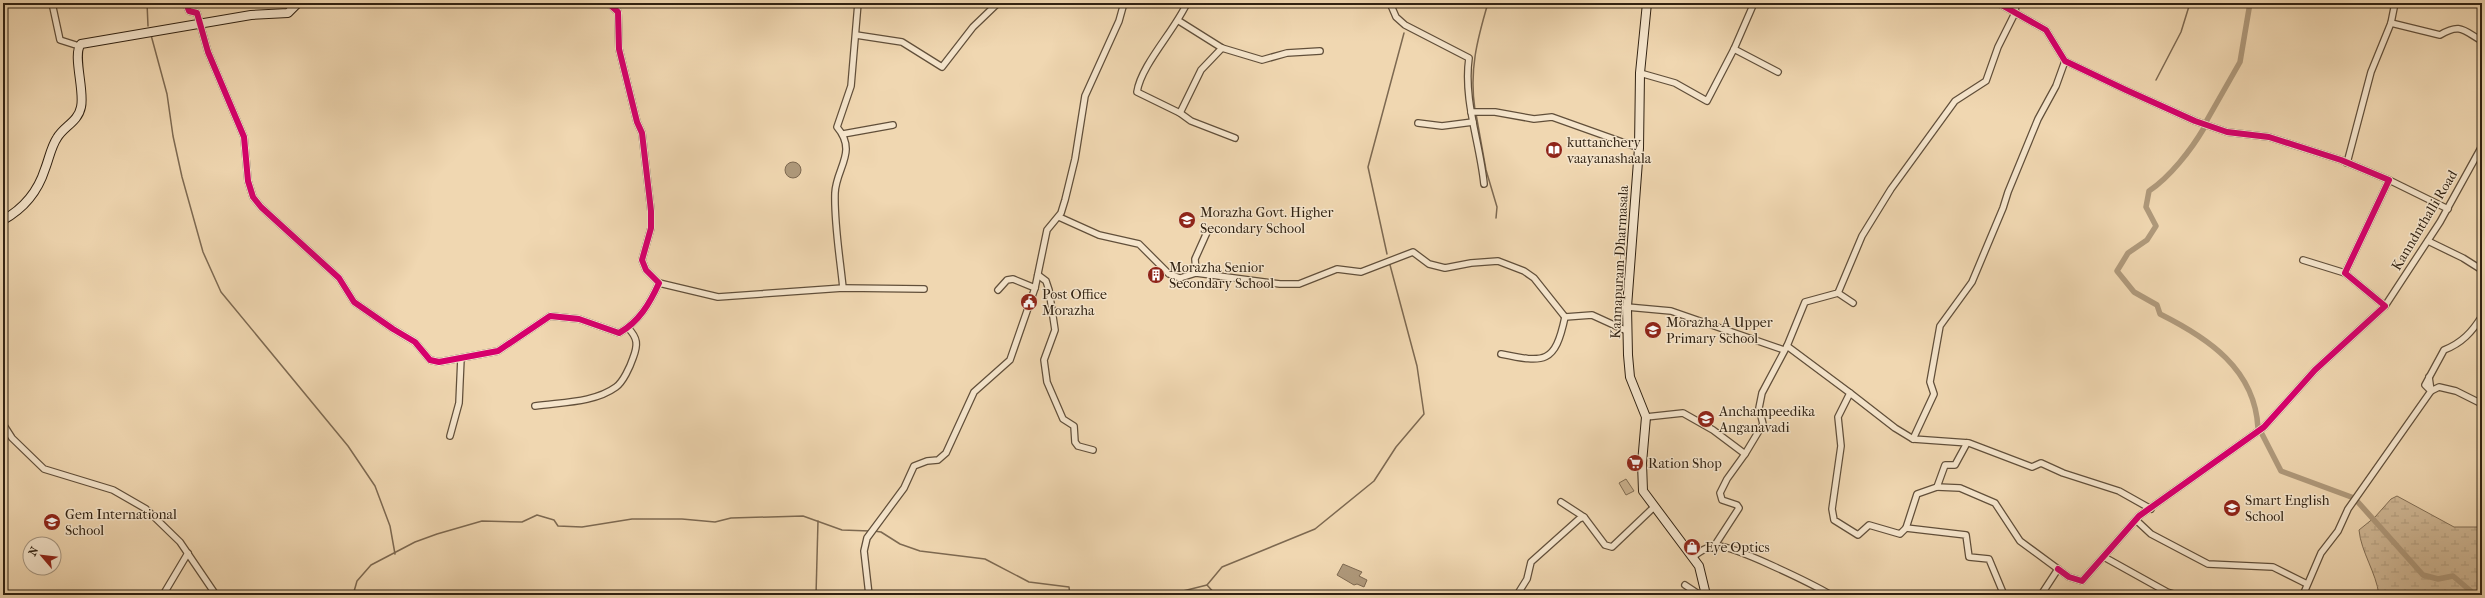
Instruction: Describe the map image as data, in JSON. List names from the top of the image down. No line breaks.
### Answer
{"streets":{"main road":["Kannapuram-Dharmasala"],"street":["Kanndnthalli Road"]},"places":{"library":["kuttanchery vaayanashaala"],"school or university":["Morazha Govt. Higher Secondary School","Morazha A Upper Primary School","Anchampeedika Anganavadi","Smart English School","Gem International School"],"building":["Morazha Senior Secondary School"],"public building":["Post Office Morazha"],"supermarket":["Ration Shop"],"shop":["Eye Optics"]},"north":"top left"}
